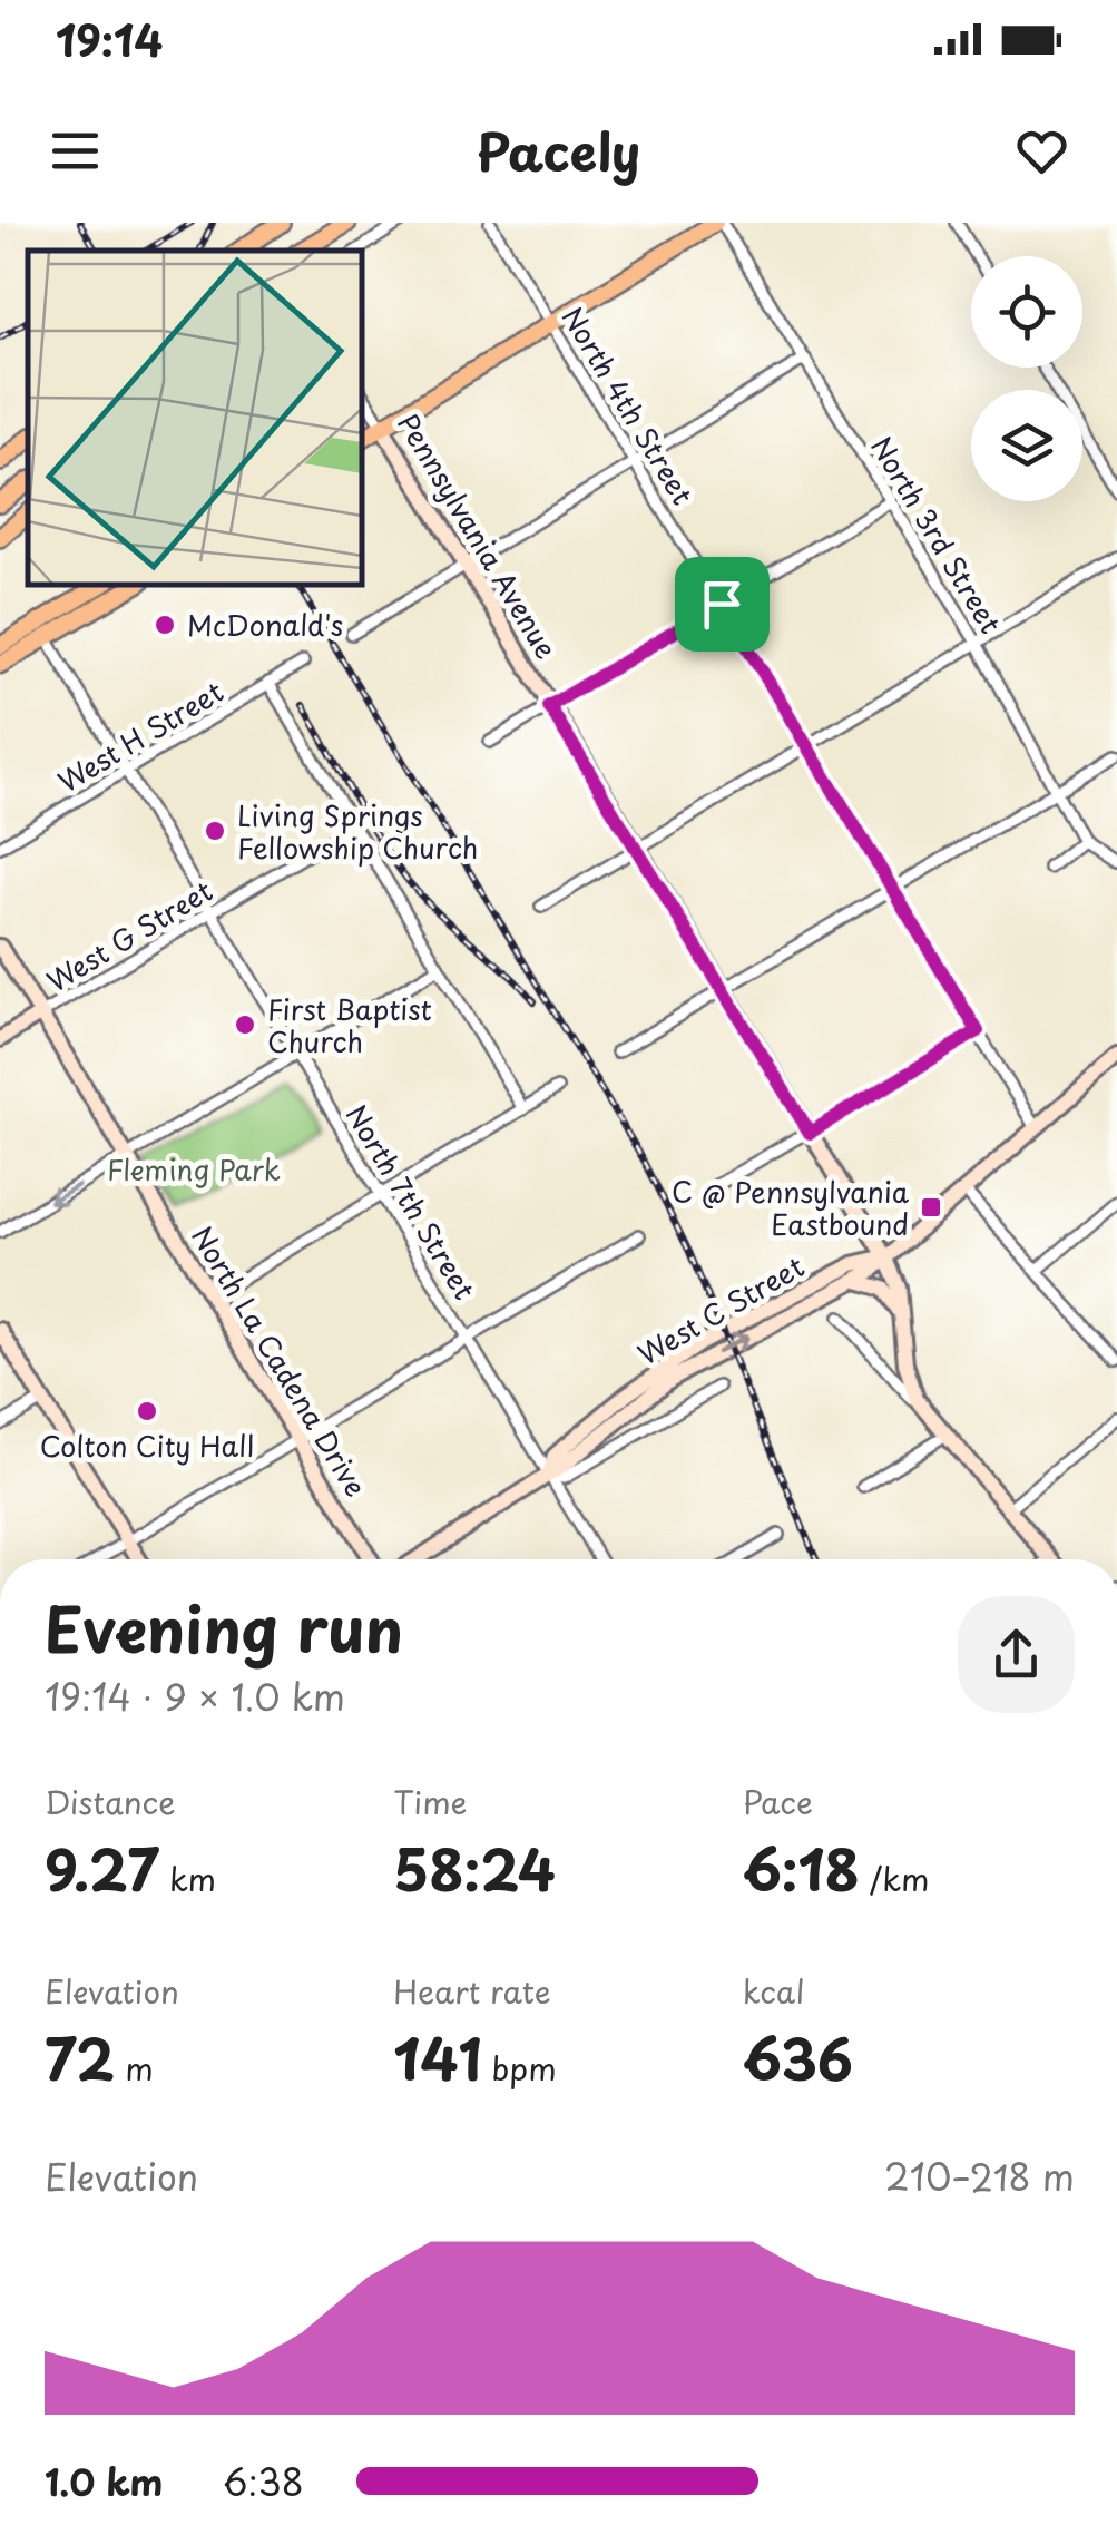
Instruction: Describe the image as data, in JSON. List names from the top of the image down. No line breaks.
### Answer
{"streets":{"street":["North 4th Street","North 3rd Street","Pennsylvania Avenue","West H Street","West G Street","North 7th Street","West C Street","North La Cadena Drive"]},"crossings":[["North 4th Street","West C Street"],["Pennsylvania Avenue","West C Street"],["West H Street","North 7th Street"],["West G Street","North 7th Street"],["West G Street","North La Cadena Drive"],["North 7th Street","West C Street"]],"parks":["Fleming Park"],"places":{"other":["McDonald's","Living Springs Fellowship Church","First Baptist Church","Colton City Hall"],"transit":["C @ Pennsylvania Eastbound"]},"page":{"status":"19:14","header":"Pacely","heading":["Evening run","19:14 · 9 × 1.0 km"],"stats":[["Distance","9.27 km"],["Time","58:24"],["Pace","6:18 /km"],["Elevation","72 m"],["Heart rate","141 bpm"],["kcal","636"]],"chart":["Elevation","210–218 m"],"list":[{"name":"1.0 km","note":"6:38"}]}}
